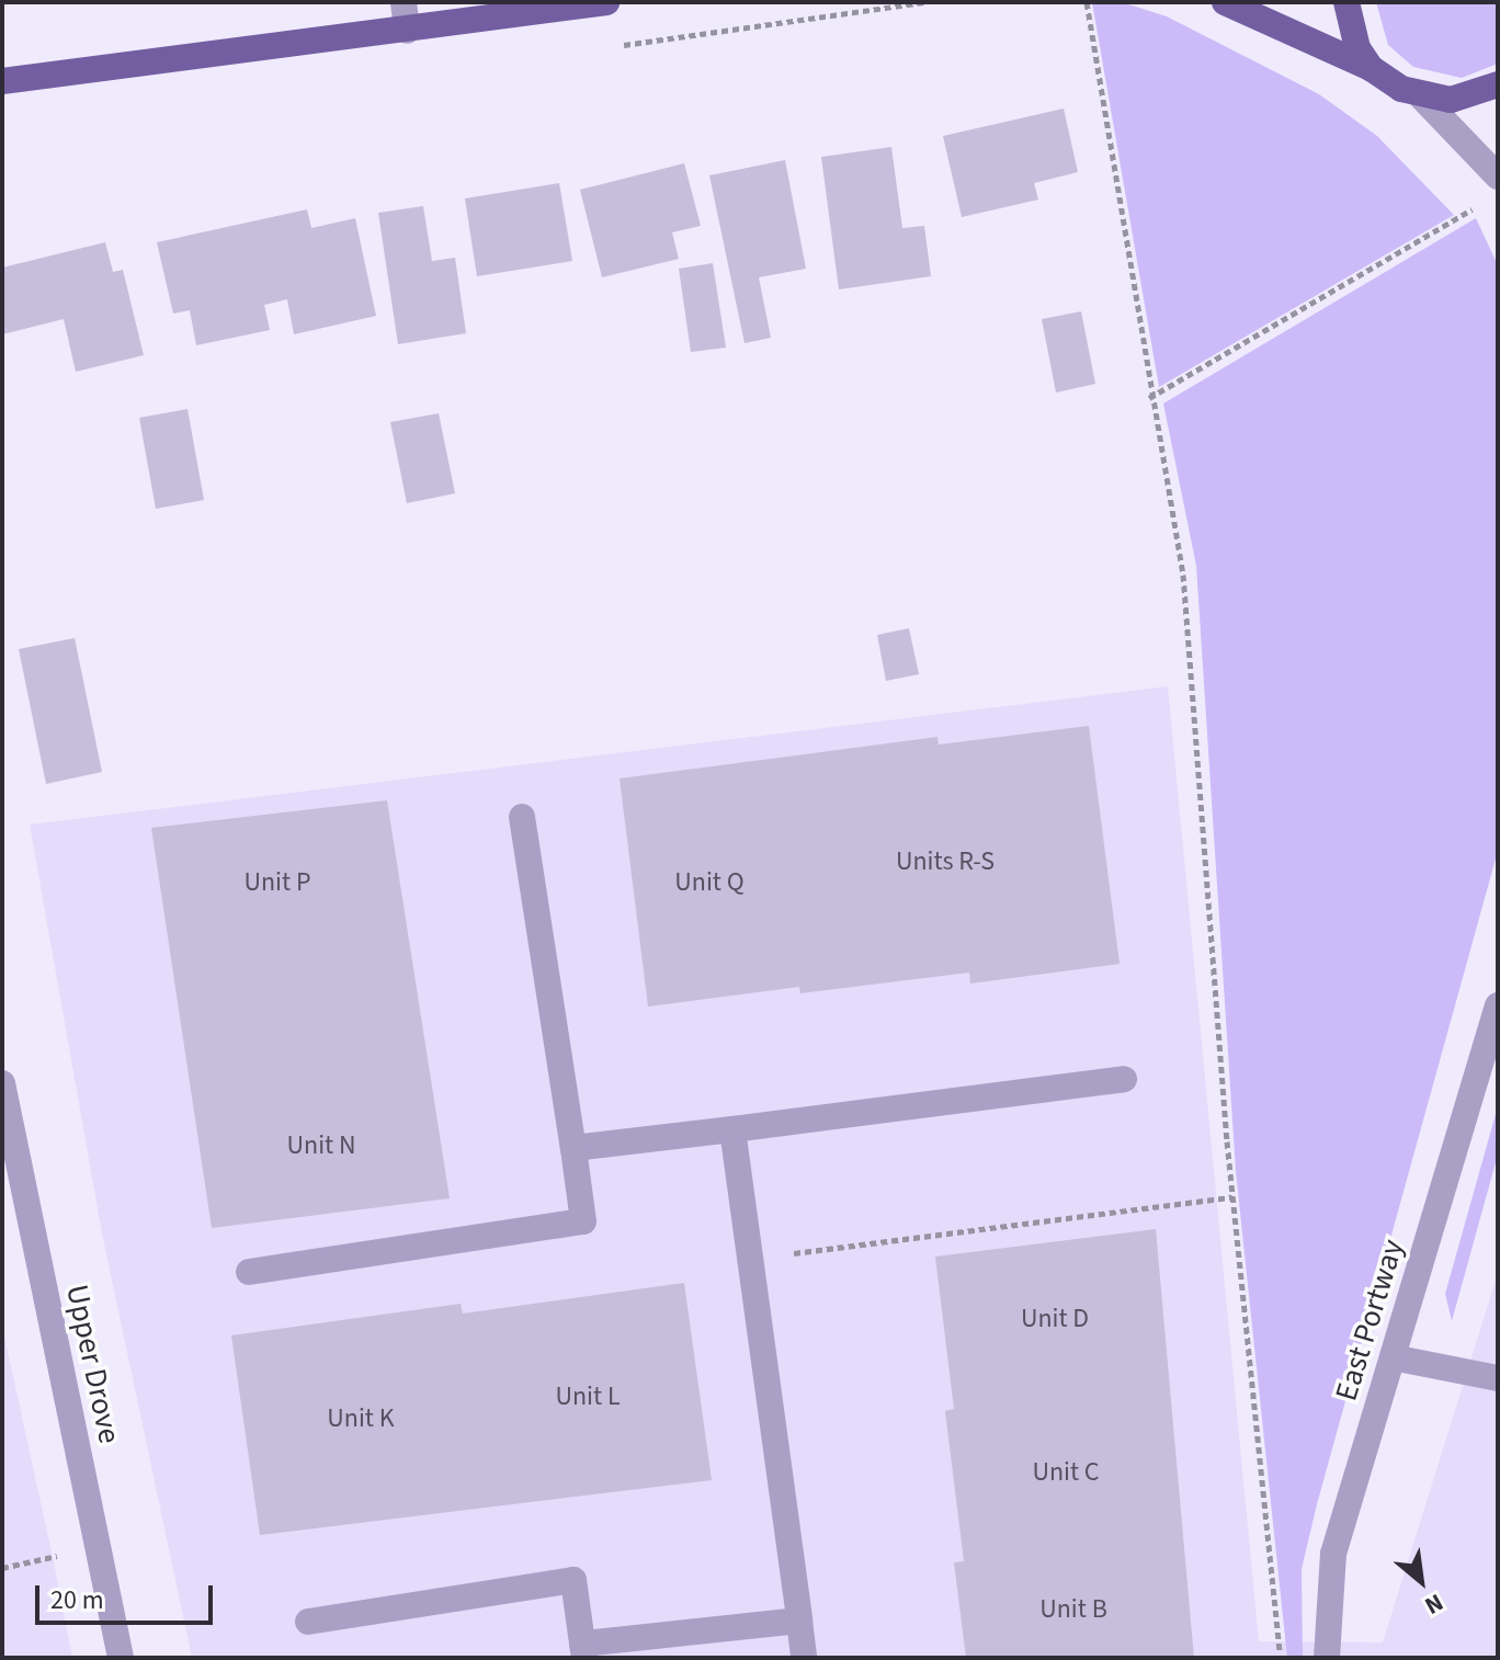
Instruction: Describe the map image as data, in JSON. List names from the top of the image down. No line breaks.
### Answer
{"streets":{"street":["East Portway","Upper Drove"]},"house_numbers":["Units R-S","Unit P","Unit Q","Unit N","Unit D","Unit L","Unit K","Unit C","Unit B"],"scale_bar":"20 m","north":"bottom right"}
